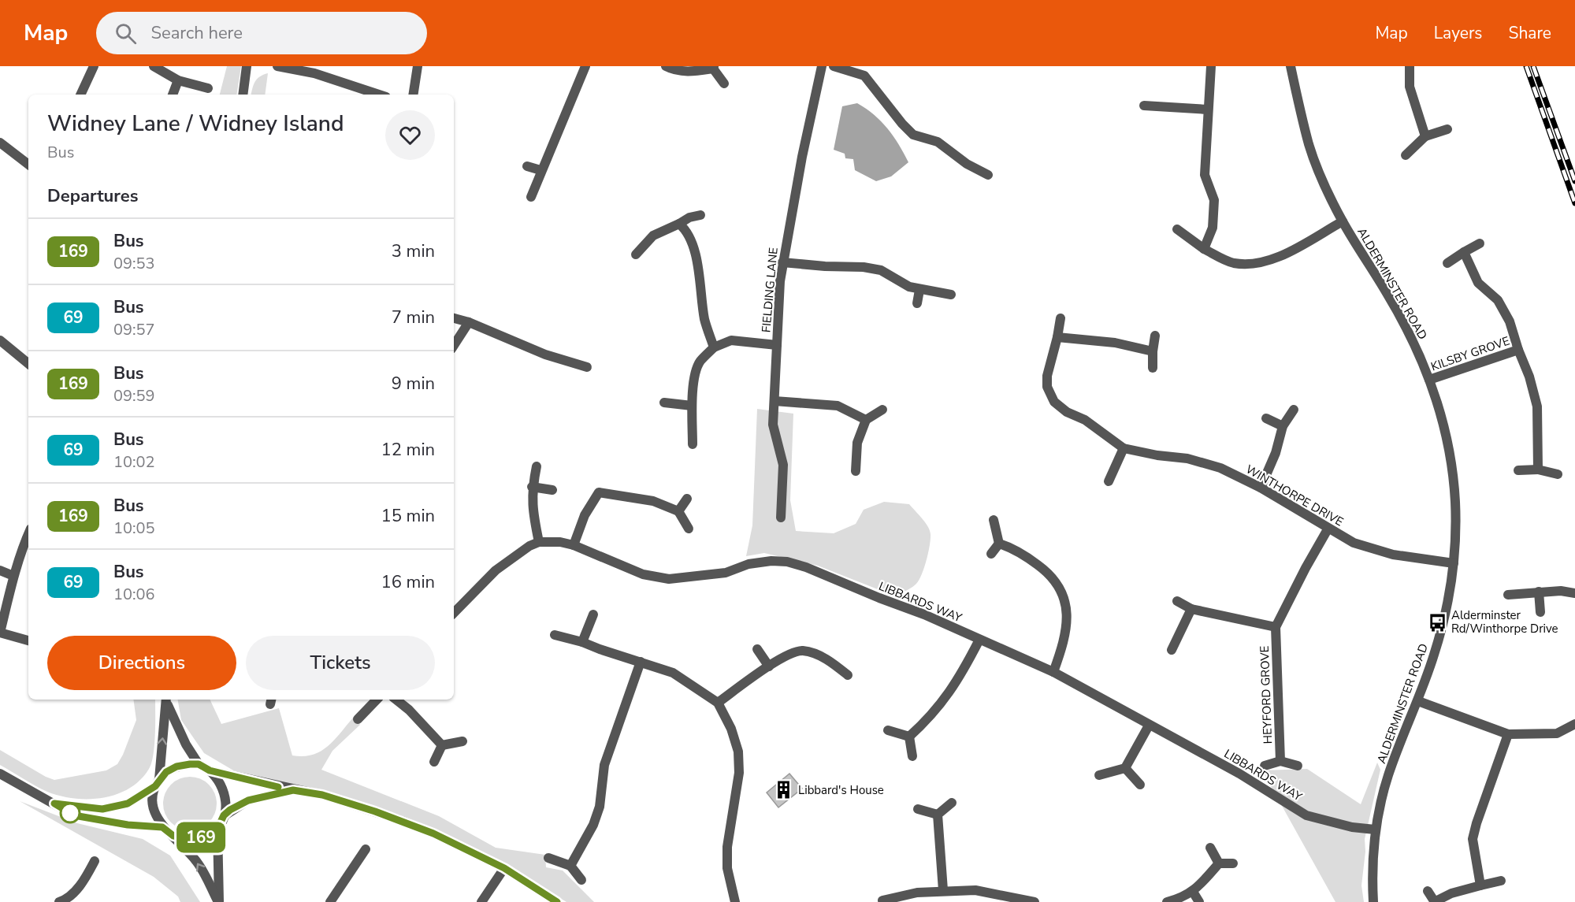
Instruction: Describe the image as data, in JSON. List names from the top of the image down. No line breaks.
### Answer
{"streets":{"street":["ALDERMINSTER ROAD","FIELDING LANE","KILSBY GROVE","WINTHORPE DRIVE","LIBBARDS WAY","HEYFORD GROVE"]},"crossings":[["ALDERMINSTER ROAD","KILSBY GROVE"],["ALDERMINSTER ROAD","WINTHORPE DRIVE"],["ALDERMINSTER ROAD","LIBBARDS WAY"],["WINTHORPE DRIVE","HEYFORD GROVE"]],"places":{"bus stop":["Alderminster Rd/Winthorpe Drive"],"building":["Libbard's House"]},"lines":["bus line 169"],"page":{"header":"Map","search":"Search here","nav":["Map","Layers","Share"],"on_map":"169","heading":[["Widney Lane / Widney Island","Bus"],"Departures"],"list":[{"mark":"169","name":"Bus","note":"09:53","value":"3 min"},{"mark":"69","name":"Bus","note":"09:57","value":"7 min"},{"mark":"169","name":"Bus","note":"09:59","value":"9 min"},{"mark":"69","name":"Bus","note":"10:02","value":"12 min"},{"mark":"169","name":"Bus","note":"10:05","value":"15 min"},{"mark":"69","name":"Bus","note":"10:06","value":"16 min"}],"buttons":["Directions","Tickets"]}}
